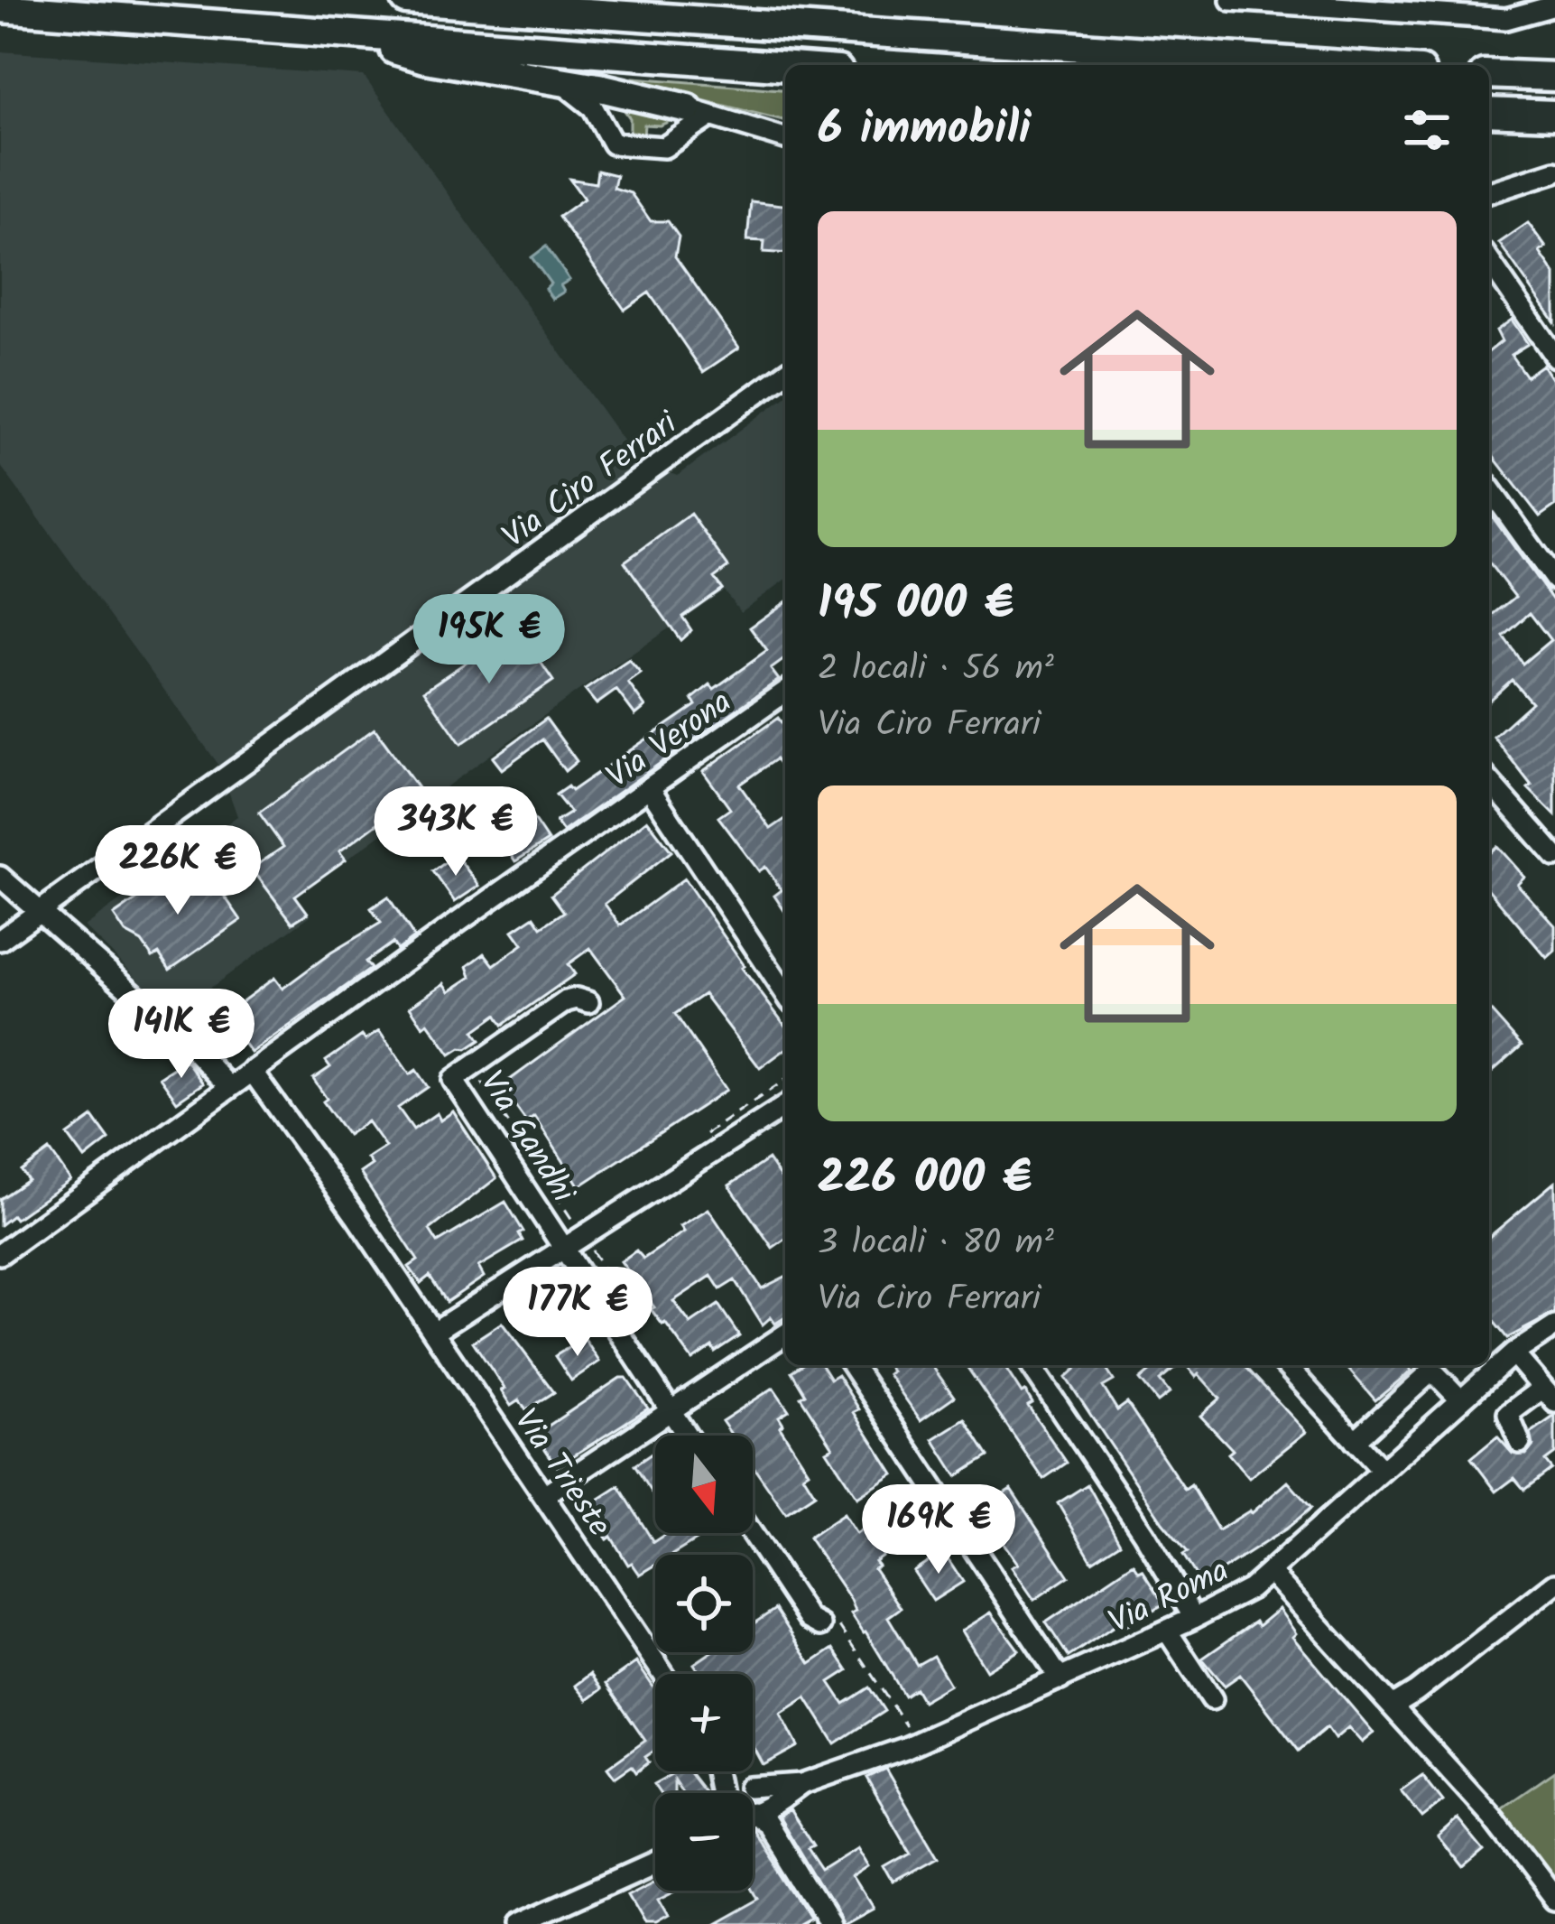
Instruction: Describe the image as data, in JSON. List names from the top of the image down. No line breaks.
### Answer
{"streets":{"street":["Via Ciro Ferrari","Via Verona","Via Gandhi","Via Trieste","Via Roma"]},"crossings":[["Via Verona","Via Trieste"]],"north":"bottom","page":{"heading":"6 immobili","list":[{"name":"195 000 €","note":"2 locali · 56 m² · Via Ciro Ferrari"},{"name":"226 000 €","note":"3 locali · 80 m² · Via Ciro Ferrari"}],"price":["195K €","343K €","226K €","141K €","177K €","169K €"],"map_buttons":["+","−"]}}
